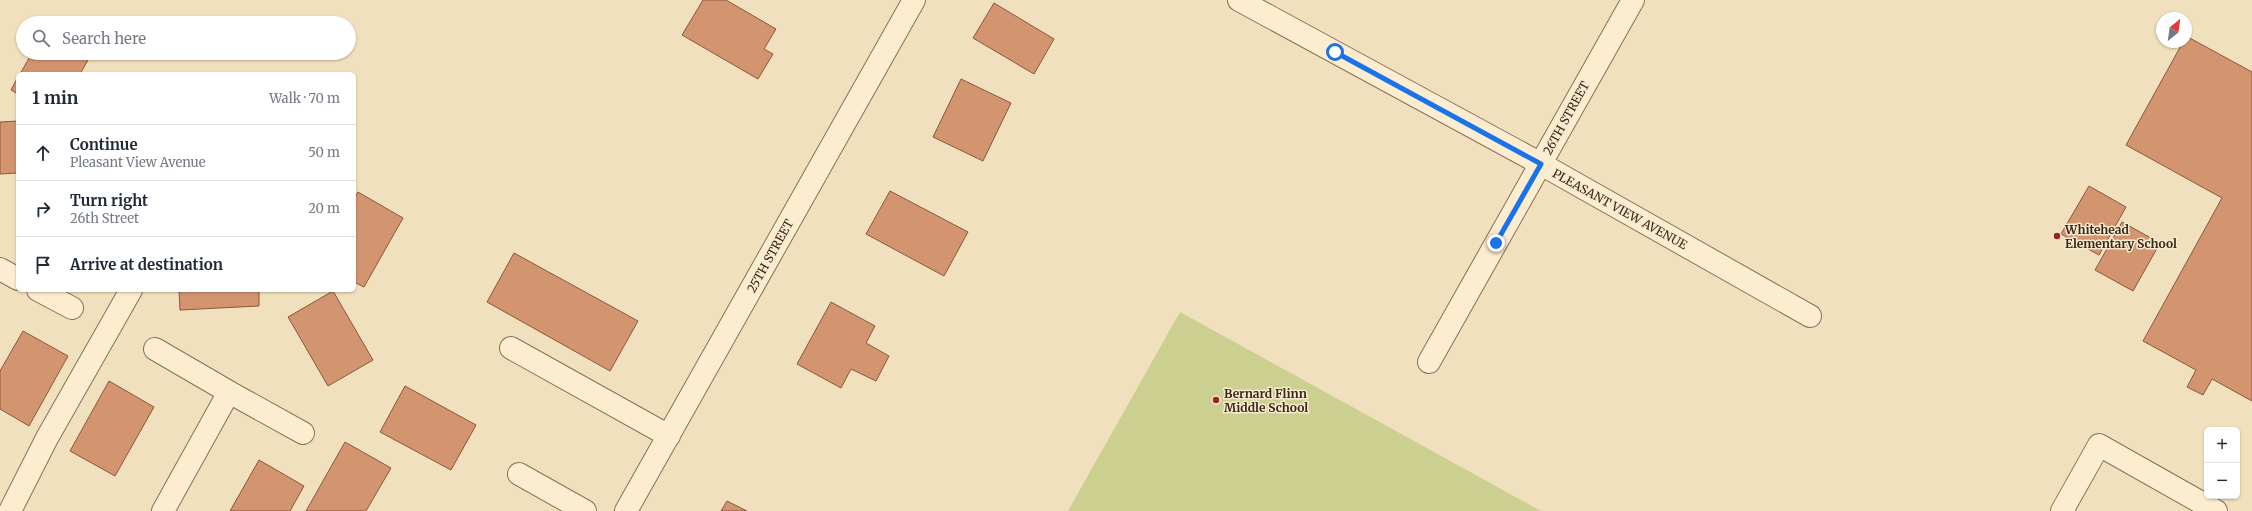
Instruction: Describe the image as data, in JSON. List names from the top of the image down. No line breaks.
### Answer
{"streets":{"street":["26TH STREET","PLEASANT VIEW AVENUE","25TH STREET"]},"crossings":[["26TH STREET","PLEASANT VIEW AVENUE"]],"places":["Whitehead Elementary School","Bernard Flinn Middle School"],"north":"top right","page":{"search":"Search here","heading":["1 min","Walk · 70 m"],"list":[["Continue","Pleasant View Avenue","50 m"],["Turn right","26th Street","20 m"],"Arrive at destination"],"map_buttons":["+","−"]}}
